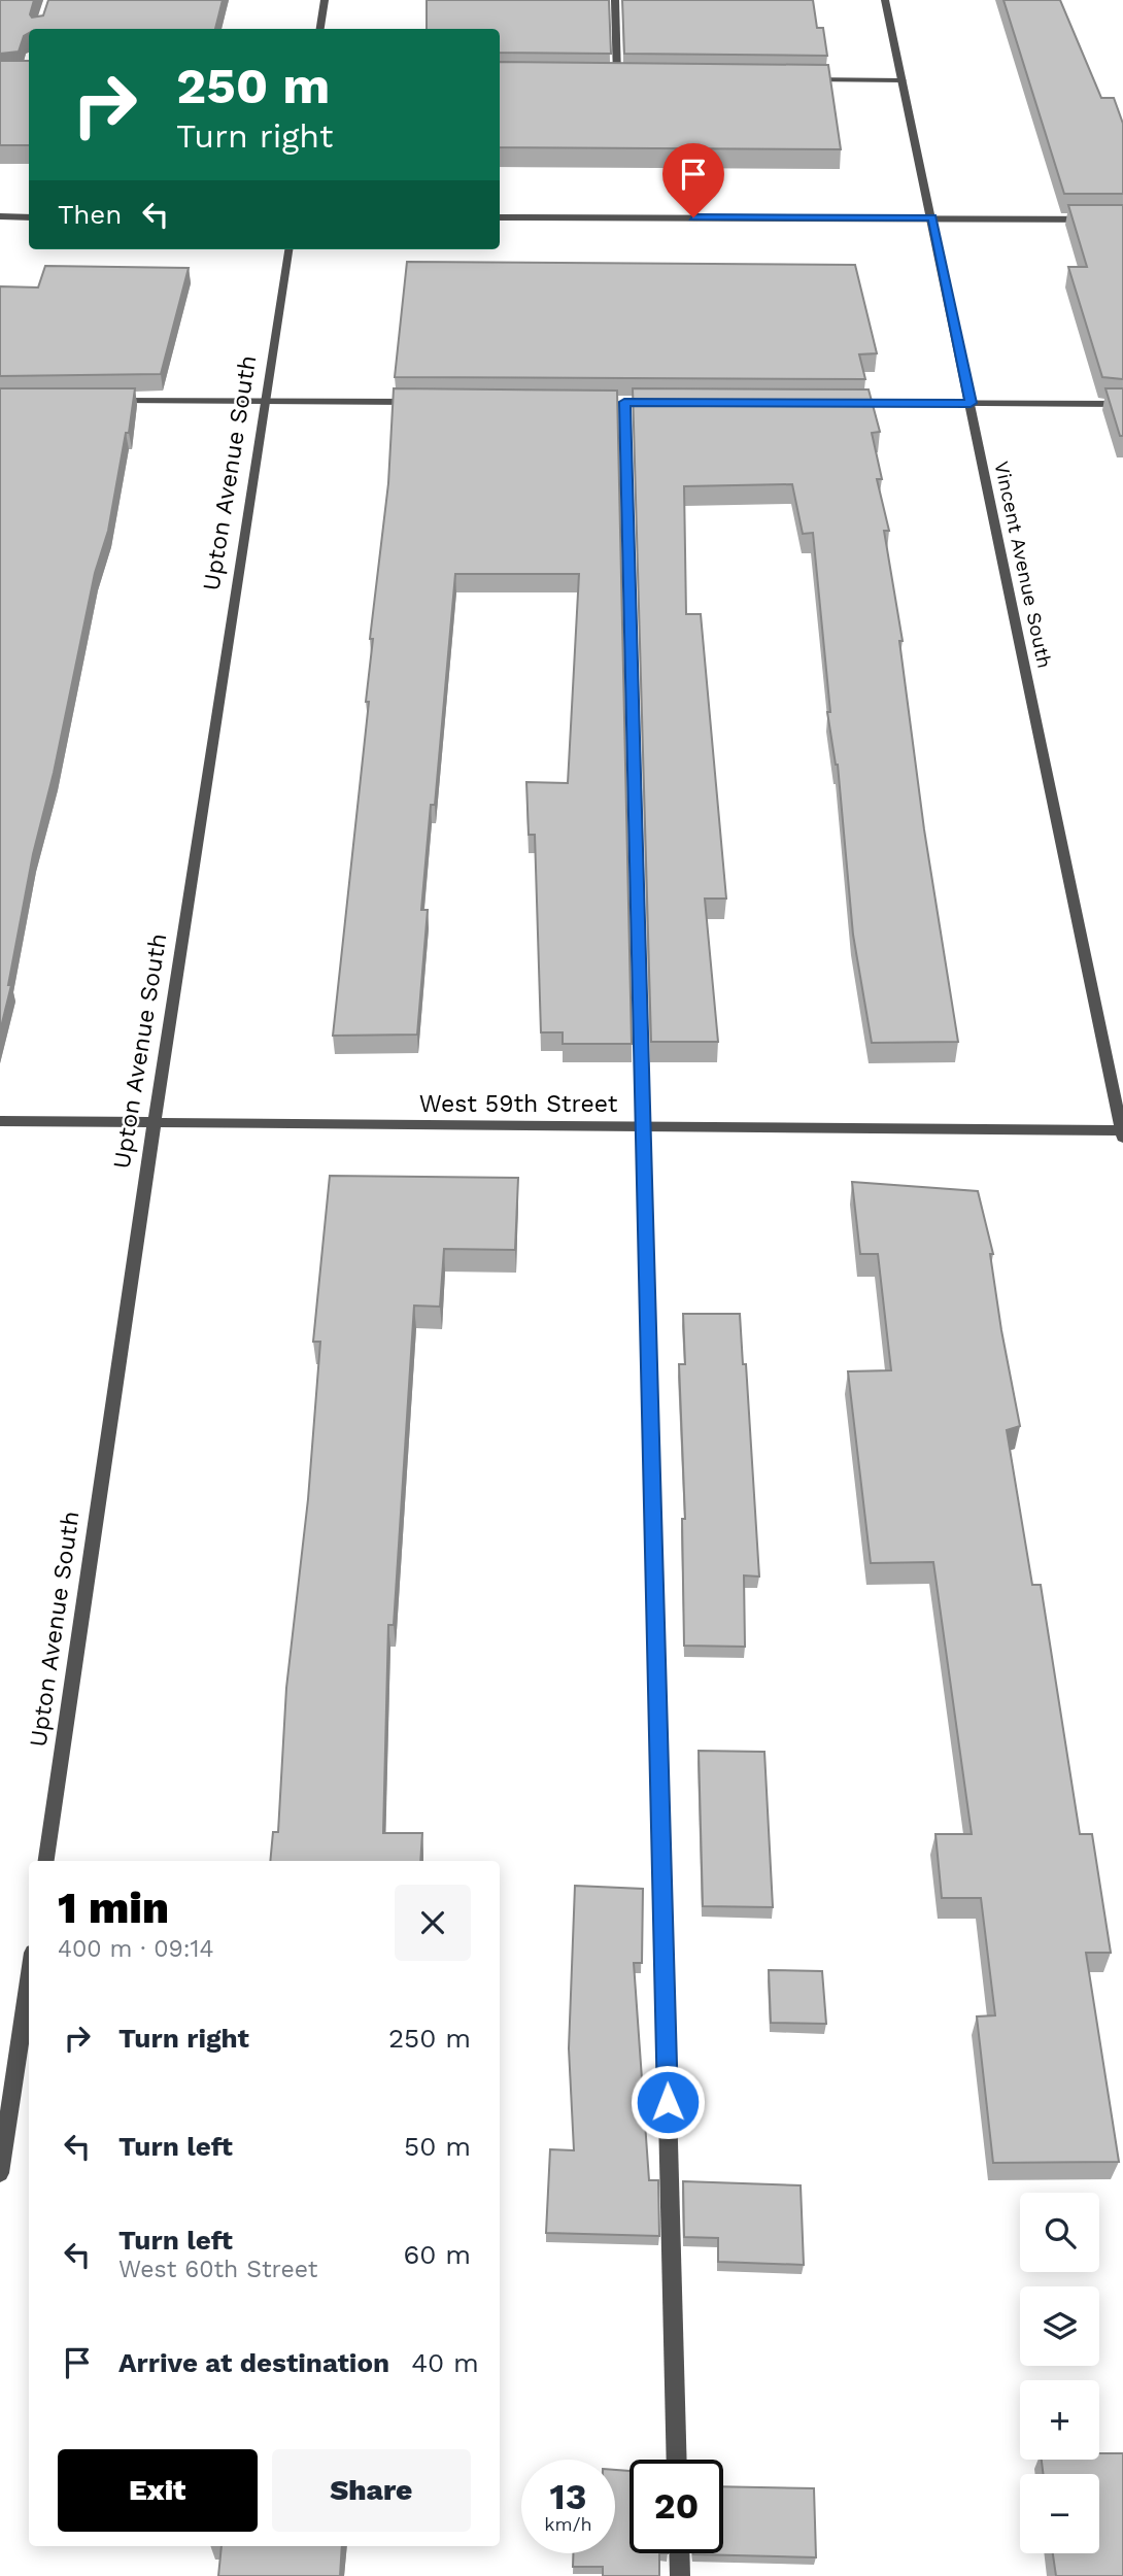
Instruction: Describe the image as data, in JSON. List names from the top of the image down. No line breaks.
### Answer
{"streets":{"street":["Upton Avenue South","Vincent Avenue South","West 59th Street"]},"crossings":[["Upton Avenue South","West 59th Street"],["Vincent Avenue South","West 59th Street"]],"page":{"turn":["250 m","Turn right"],"then":"Then","heading":["1 min","400 m · 09:14"],"list":[{"name":"Turn right","value":"250 m"},{"name":"Turn left","value":"50 m"},{"name":"Turn left","note":"West 60th Street","value":"60 m"},{"name":"Arrive at destination","value":"40 m"}],"map_buttons":["+","−"],"buttons":["Exit","Share"],"speed":"13 km/h","limit":"20"}}
